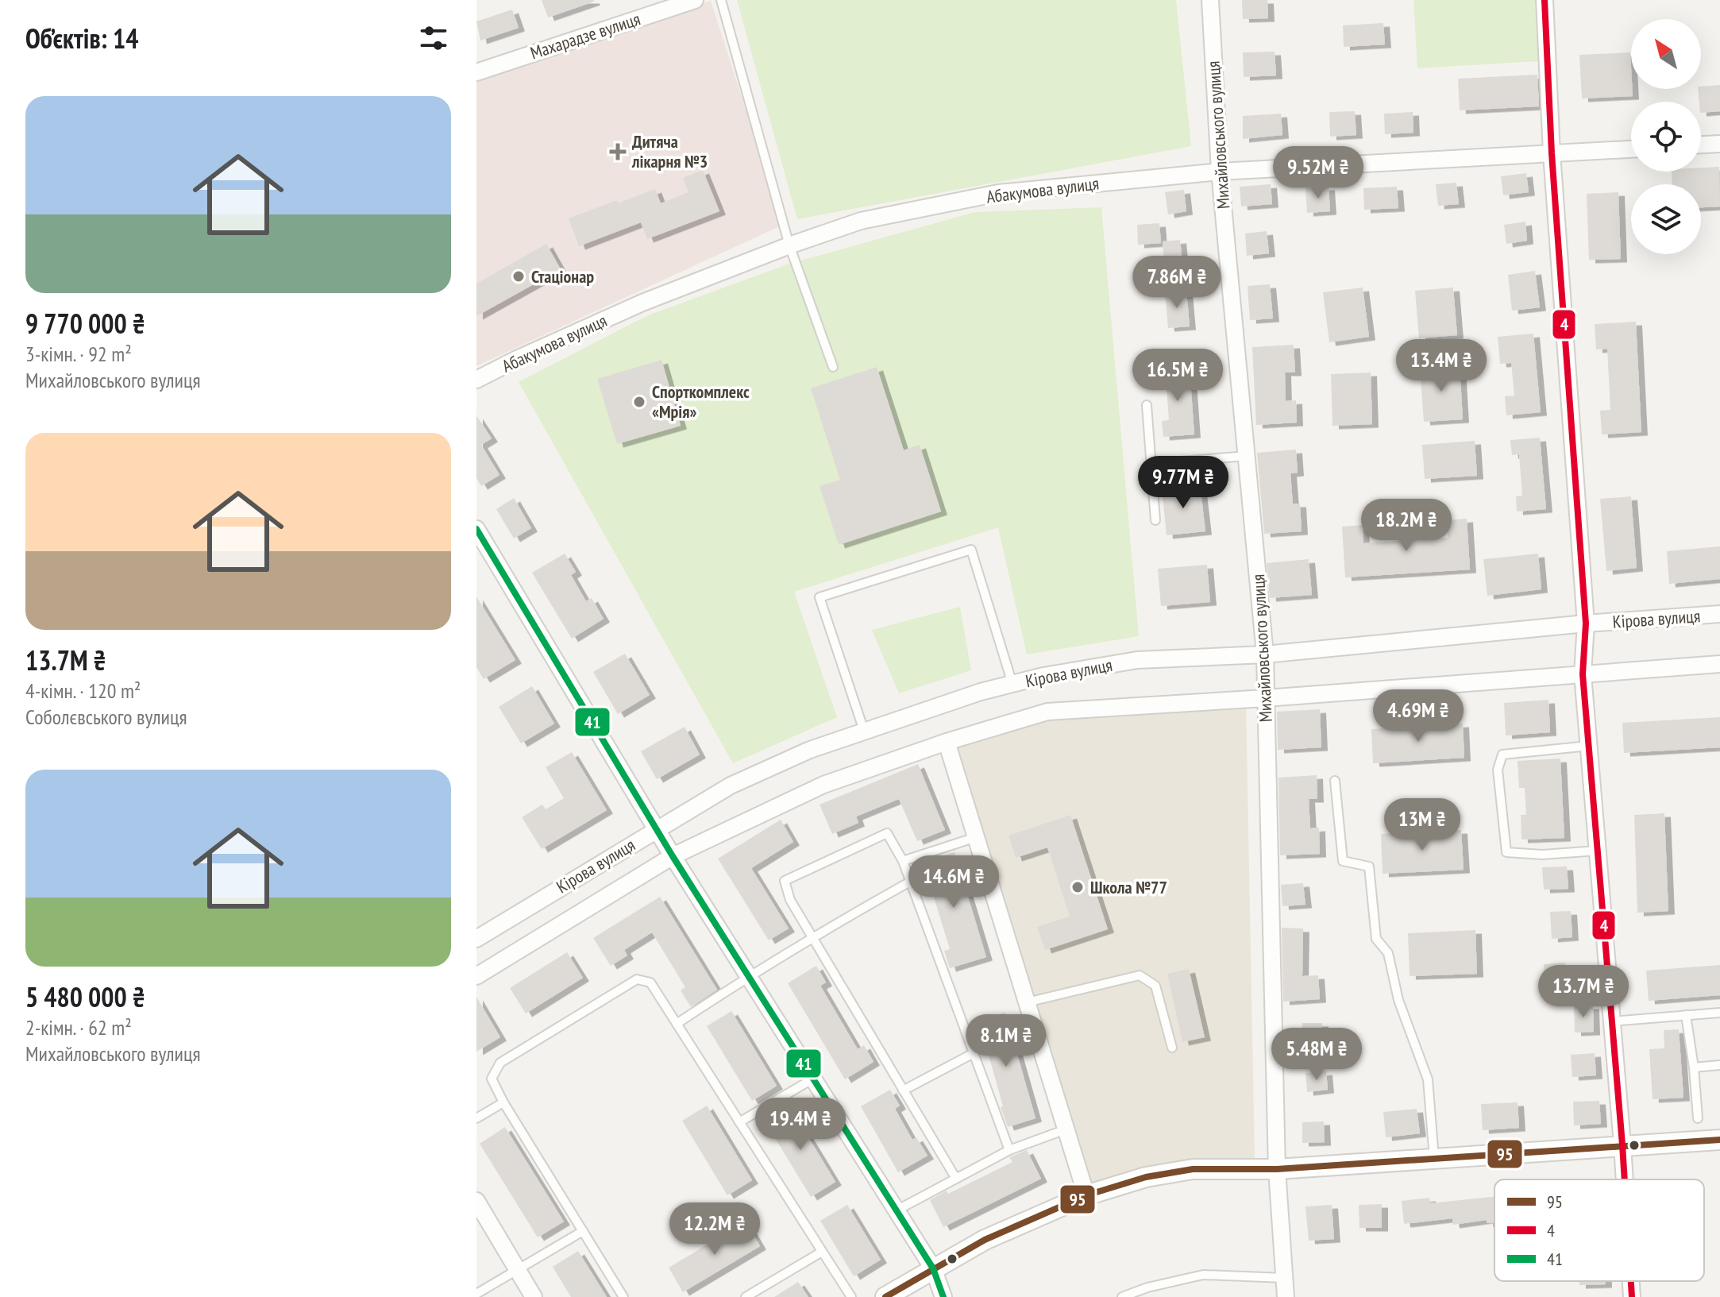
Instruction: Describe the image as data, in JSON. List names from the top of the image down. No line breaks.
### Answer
{"streets":{"street":["Махарадзе вулиця","Михайловського вулиця","Абакумова вулиця","Кірова вулиця"]},"crossings":[["Михайловського вулиця","Абакумова вулиця"],["Михайловського вулиця","Кірова вулиця"]],"places":{"health":["Дитяча лікарня №3"],"other":["Стаціонар","Спорткомплекс «Мрія»","Школа №77"]},"lines":["transit line 4","transit line 41","transit line 95"],"legend":["95","4","41"],"north":"top left","page":{"heading":"Об’єктів: 14","list":[{"name":"9 770 000 ₴","note":"3-кімн. · 92 m² · Михайловського вулиця"},{"name":"13.7M ₴","note":"4-кімн. · 120 m² · Соболєвського вулиця"},{"name":"5 480 000 ₴","note":"2-кімн. · 62 m² · Михайловського вулиця"}],"price":["9.52M ₴","7.86M ₴","13.4M ₴","16.5M ₴","9.77M ₴","18.2M ₴","4.69M ₴","13M ₴","14.6M ₴","13.7M ₴","8.1M ₴","5.48M ₴","19.4M ₴","12.2M ₴"]}}
